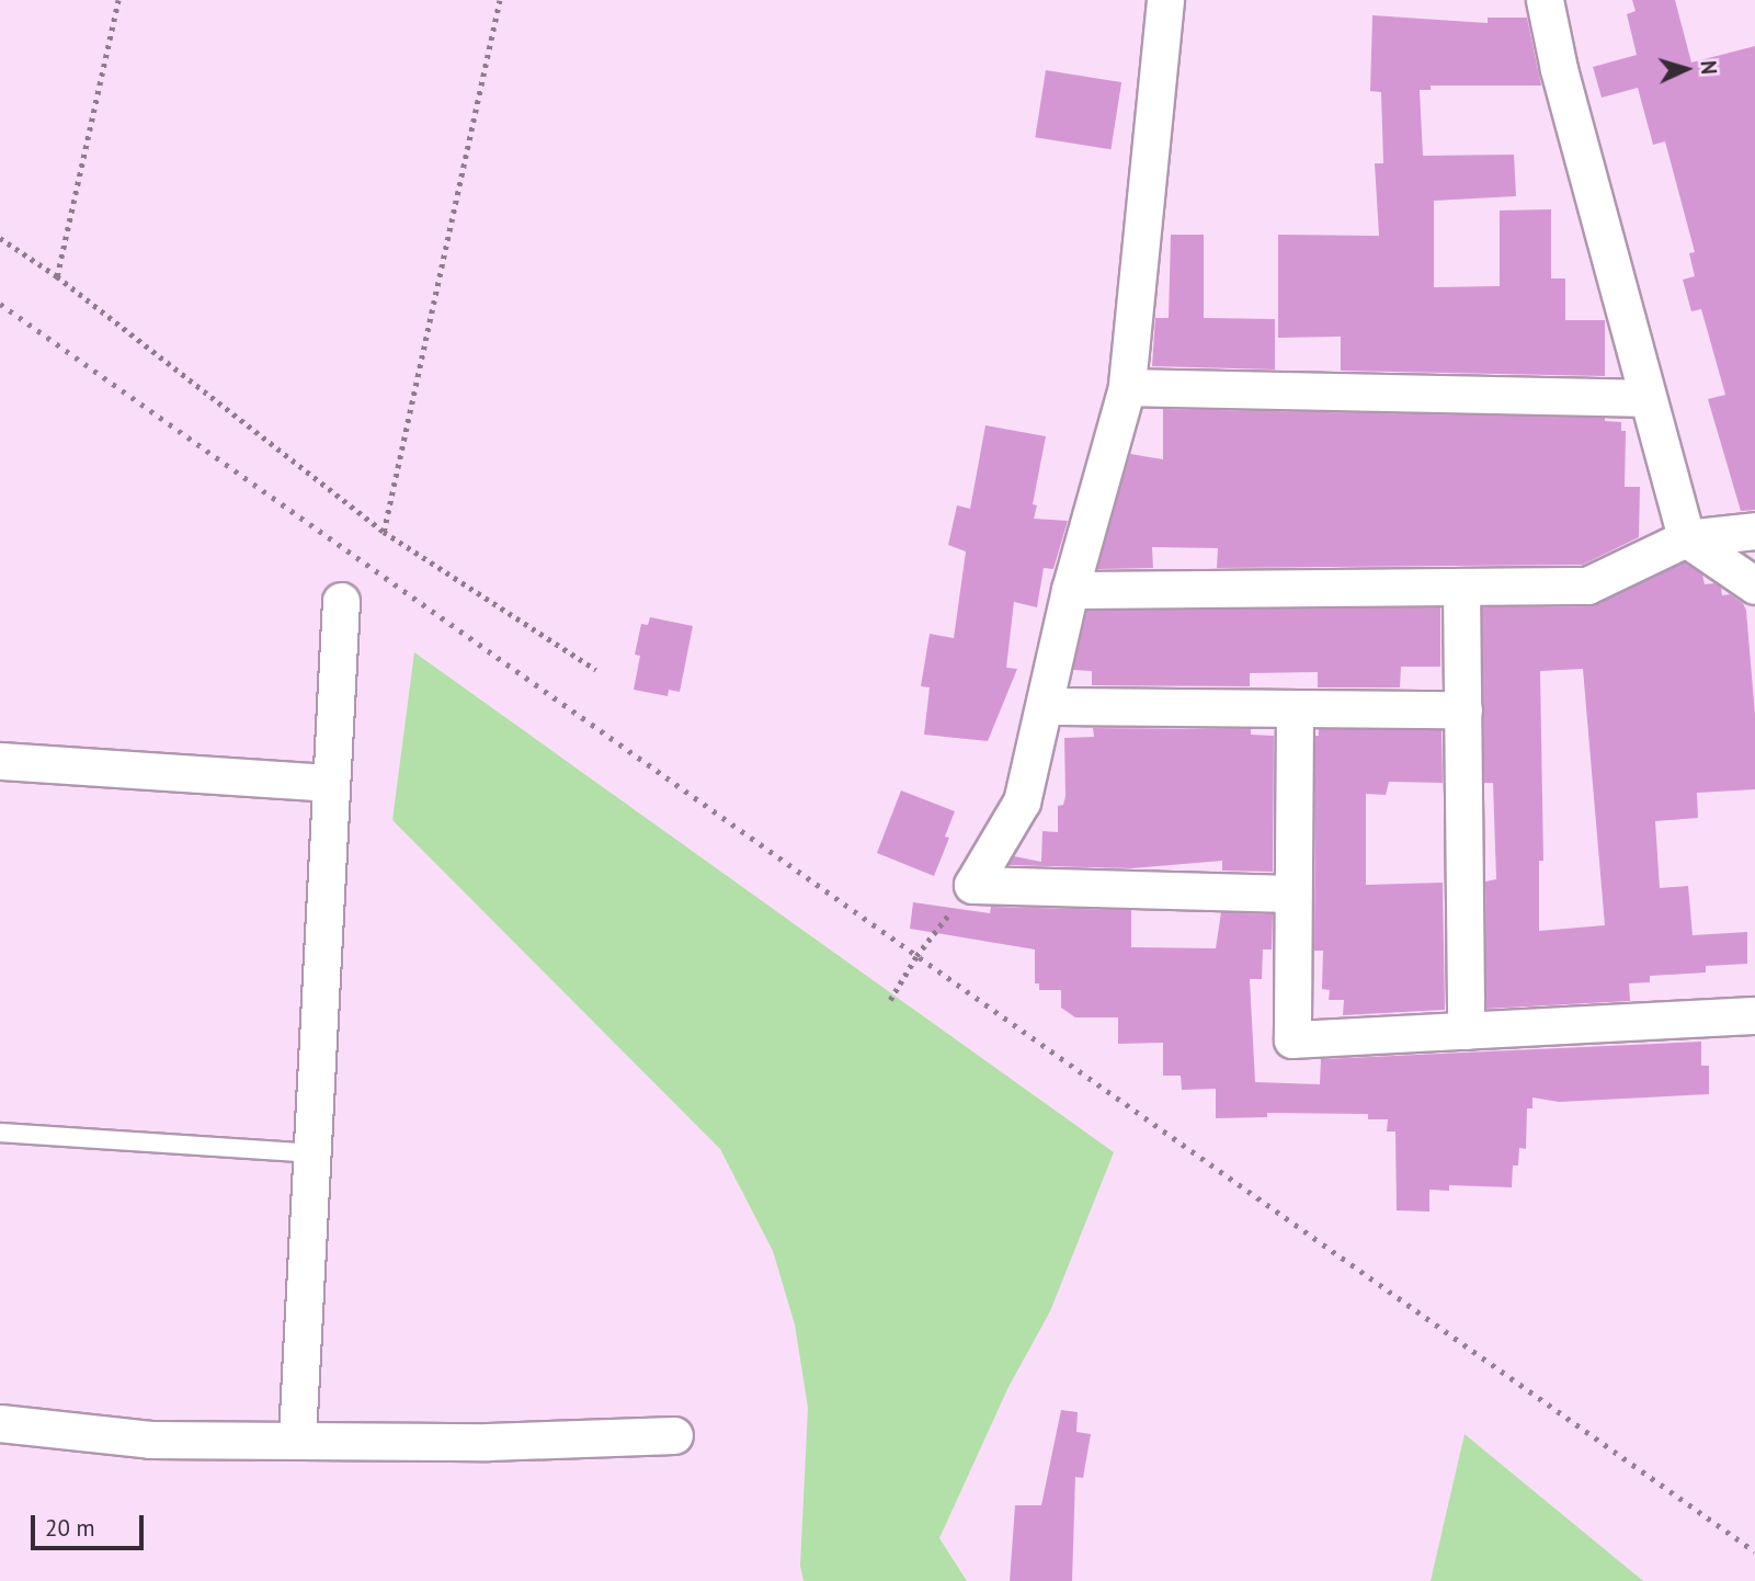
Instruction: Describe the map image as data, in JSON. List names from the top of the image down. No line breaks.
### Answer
{"scale_bar":"20 m","north":"right"}
